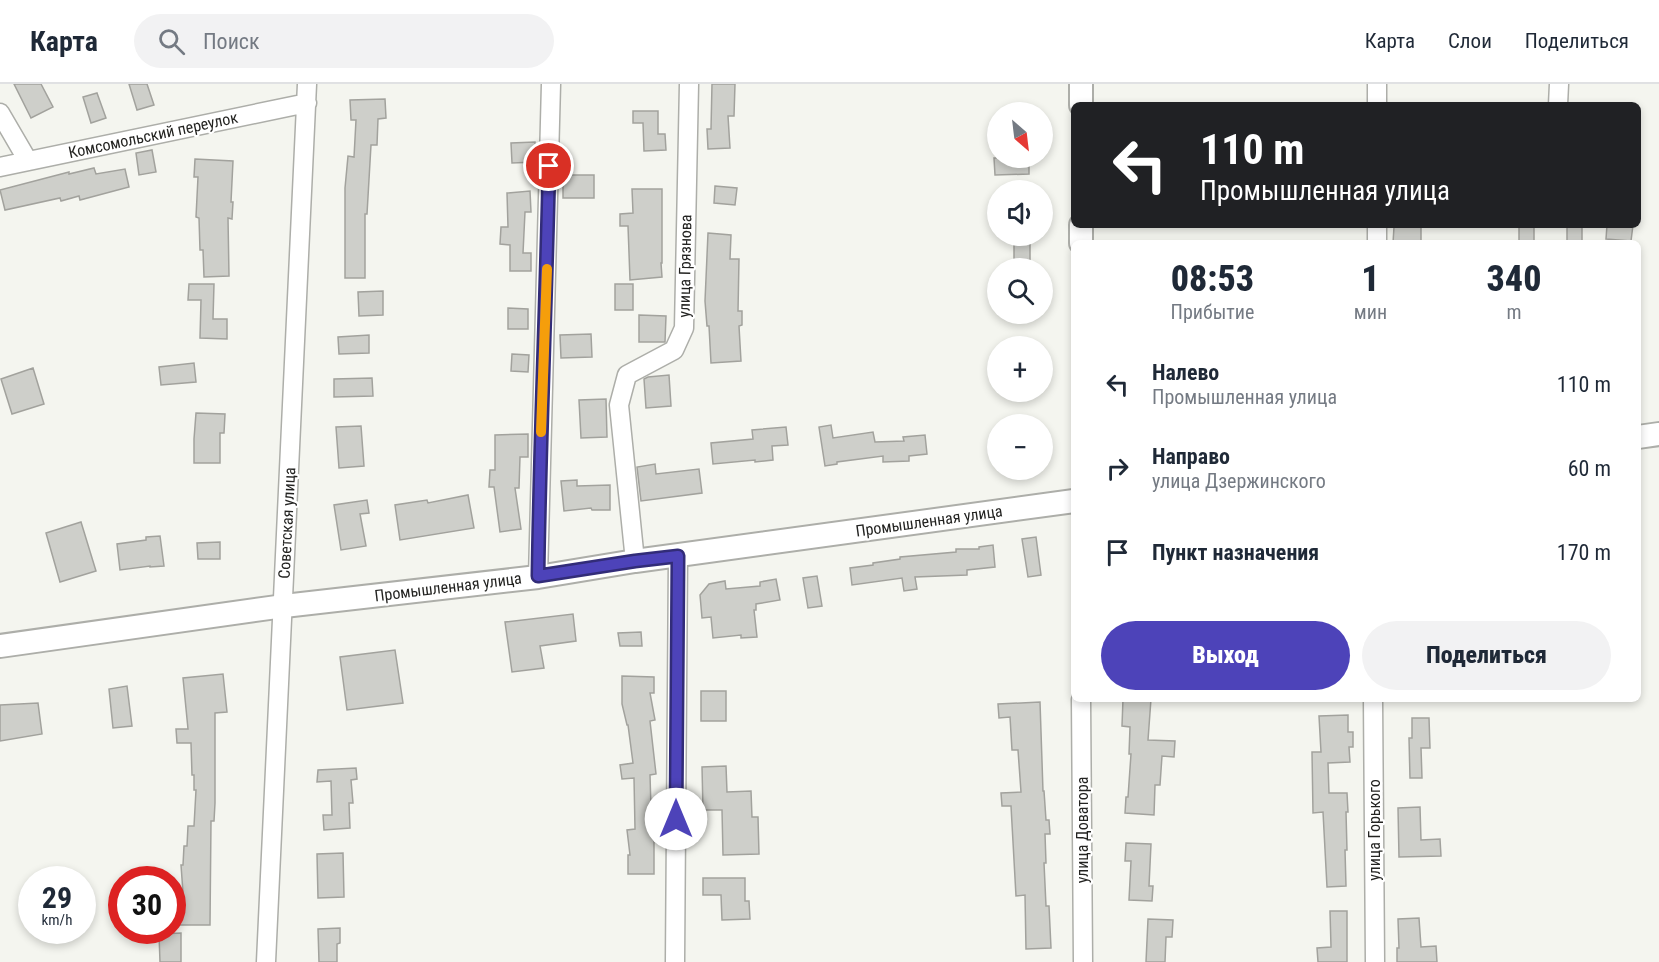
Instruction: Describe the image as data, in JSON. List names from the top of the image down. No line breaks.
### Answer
{"streets":{"main road":["Промышленная улица"],"street":["Комсомольский переулок","улица Грязнова","Советская улица","улица Доватора","улица Горького"]},"crossings":[["Комсомольский переулок","Советская улица"],["улица Грязнова","Промышленная улица"],["Промышленная улица","Советская улица"]],"north":"bottom right","page":{"header":"Карта","search":"Поиск","nav":["Карта","Слои","Поделиться"],"map_buttons":["+","−"],"turn":["110 m","Промышленная улица"],"eta":["08:53","Прибытие","1","мин","340","m"],"list":[{"name":"Налево","note":"Промышленная улица","value":"110 m"},{"name":"Направо","note":"улица Дзержинского","value":"60 m"},{"name":"Пункт назначения","value":"170 m"}],"buttons":["Выход","Поделиться"],"speed":"29 km/h","limit":"30"}}
